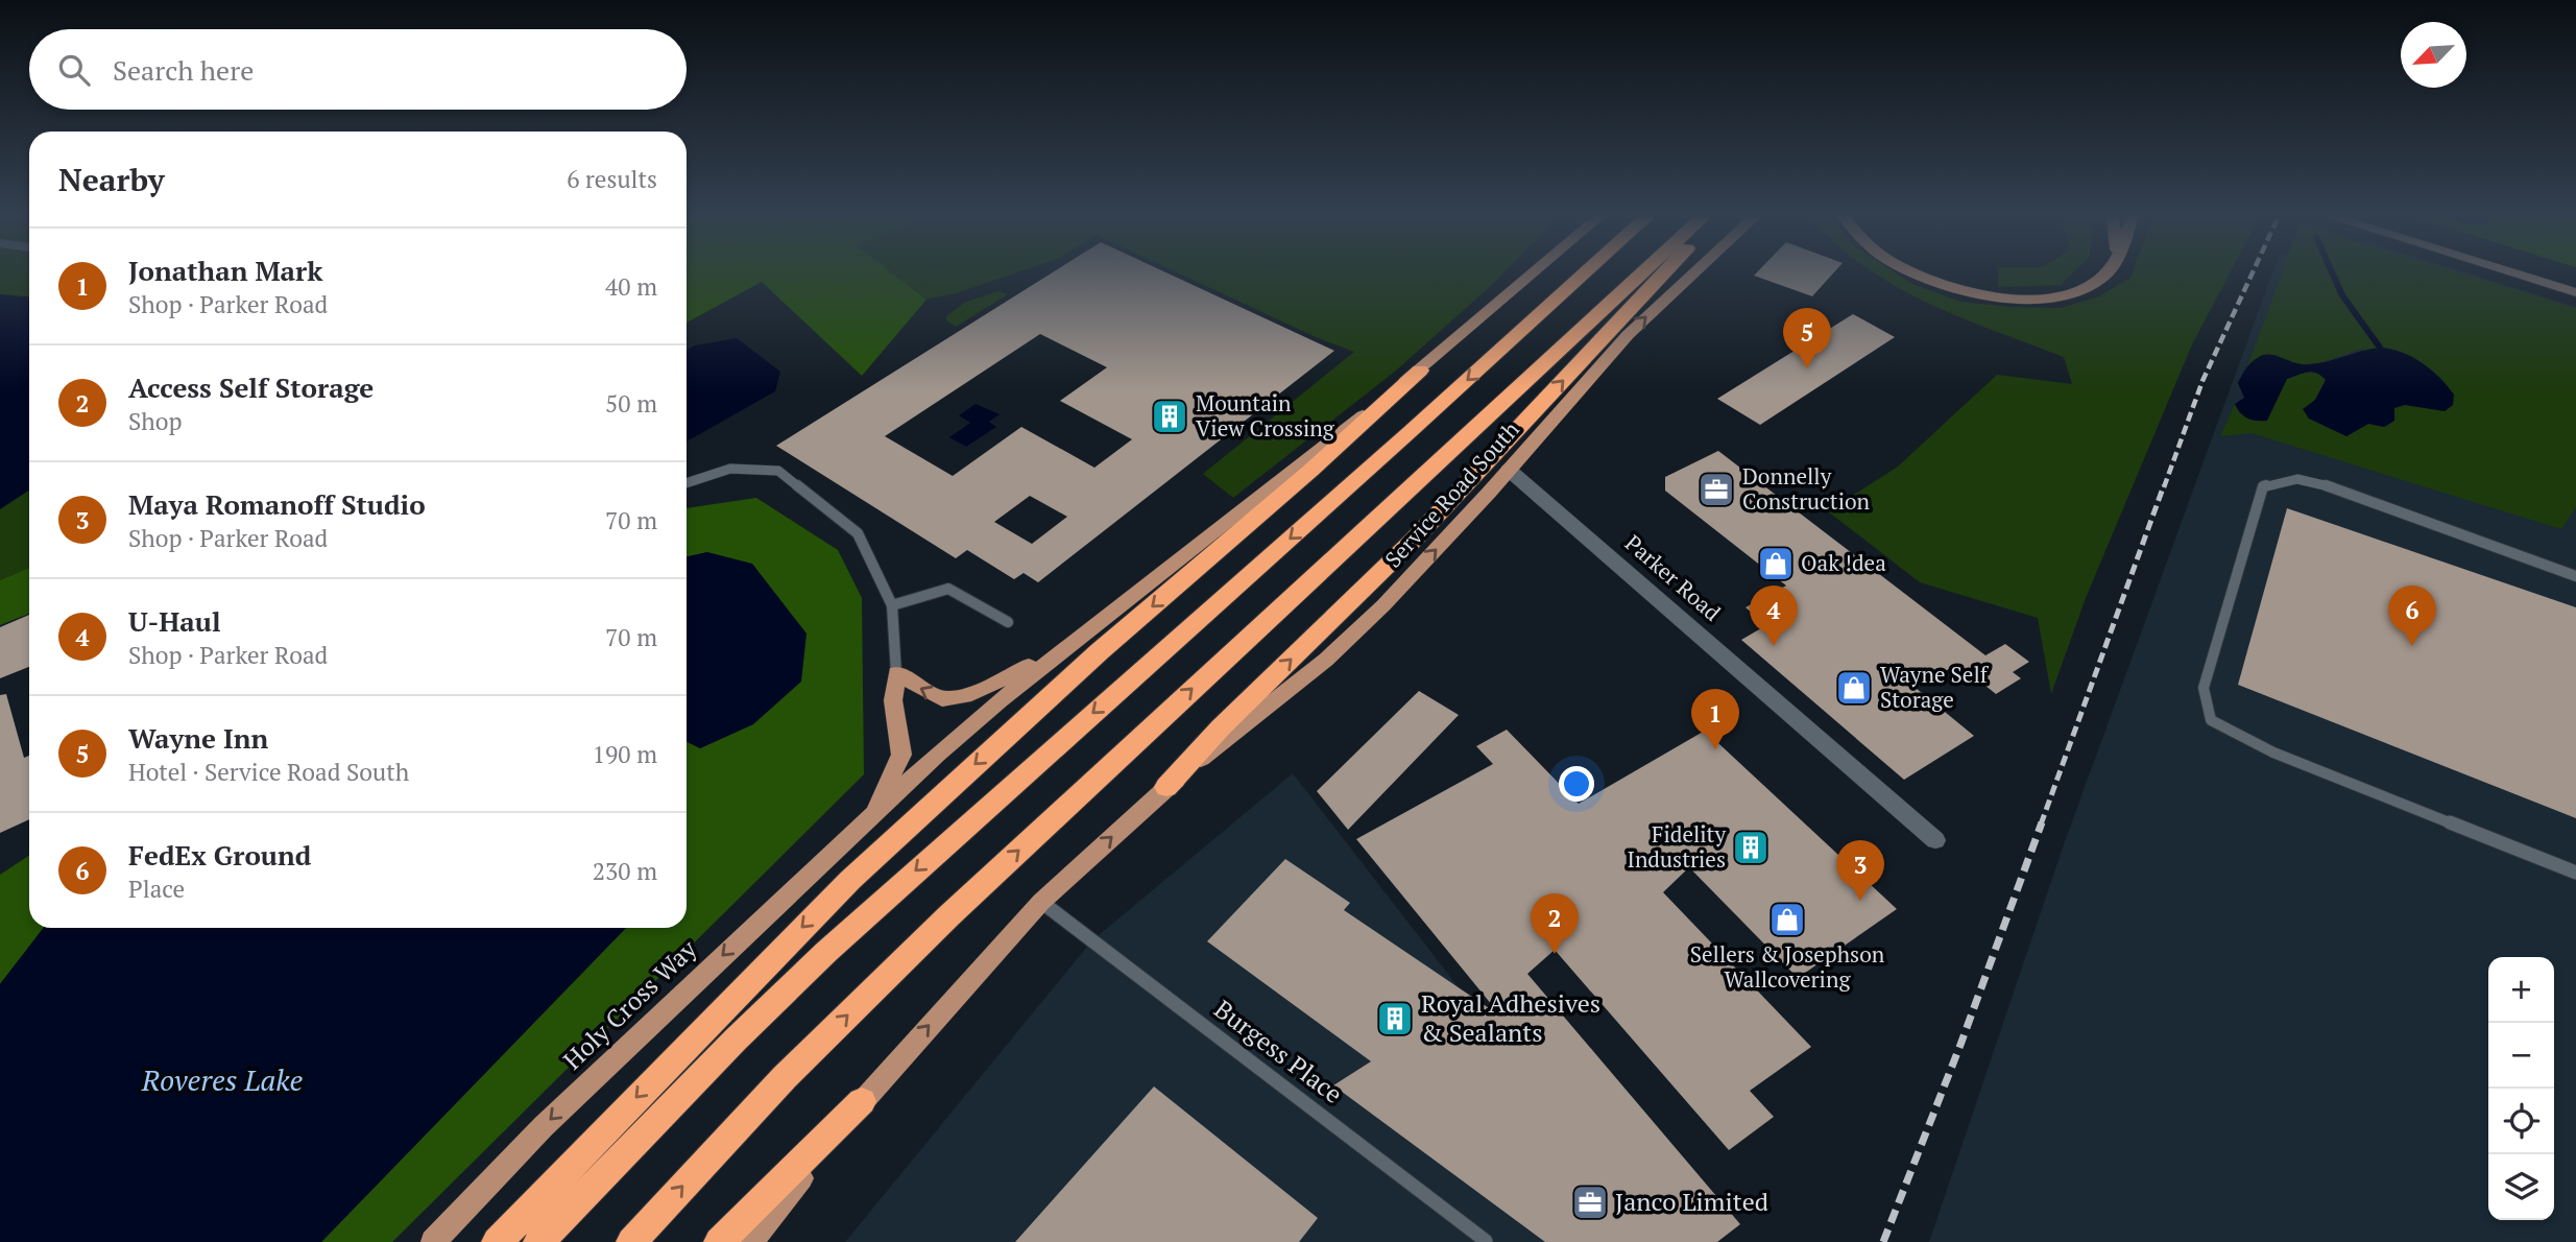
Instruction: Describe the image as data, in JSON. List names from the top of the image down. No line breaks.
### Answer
{"streets":{"main road":["Service Road South","Holy Cross Way"],"street":["Parker Road"],"lane":["Burgess Place"]},"crossings":[["Service Road South","Parker Road"],["Service Road South","Burgess Place"]],"one_way":["Holy Cross Way"],"water":["Roveres Lake"],"places":{"building":["Mountain View Crossing","Fidelity Industries","Royal Adhesives & Sealants"],"office":["Donnelly Construction","Janco Limited"],"shop":["Oak !dea","Wayne Self Storage","Sellers & Josephson Wallcovering"]},"north":"bottom left","page":{"search":"Search here","heading":["Nearby","6 results"],"list":[{"mark":"1","name":"Jonathan Mark","note":"Shop · Parker Road","value":"40 m"},{"mark":"2","name":"Access Self Storage","note":"Shop","value":"50 m"},{"mark":"3","name":"Maya Romanoff Studio","note":"Shop · Parker Road","value":"70 m"},{"mark":"4","name":"U-Haul","note":"Shop · Parker Road","value":"70 m"},{"mark":"5","name":"Wayne Inn","note":"Hotel · Service Road South","value":"190 m"},{"mark":"6","name":"FedEx Ground","note":"Place","value":"230 m"}],"pins":["5","4","6","1","3","2"],"map_buttons":["+","−"]}}
